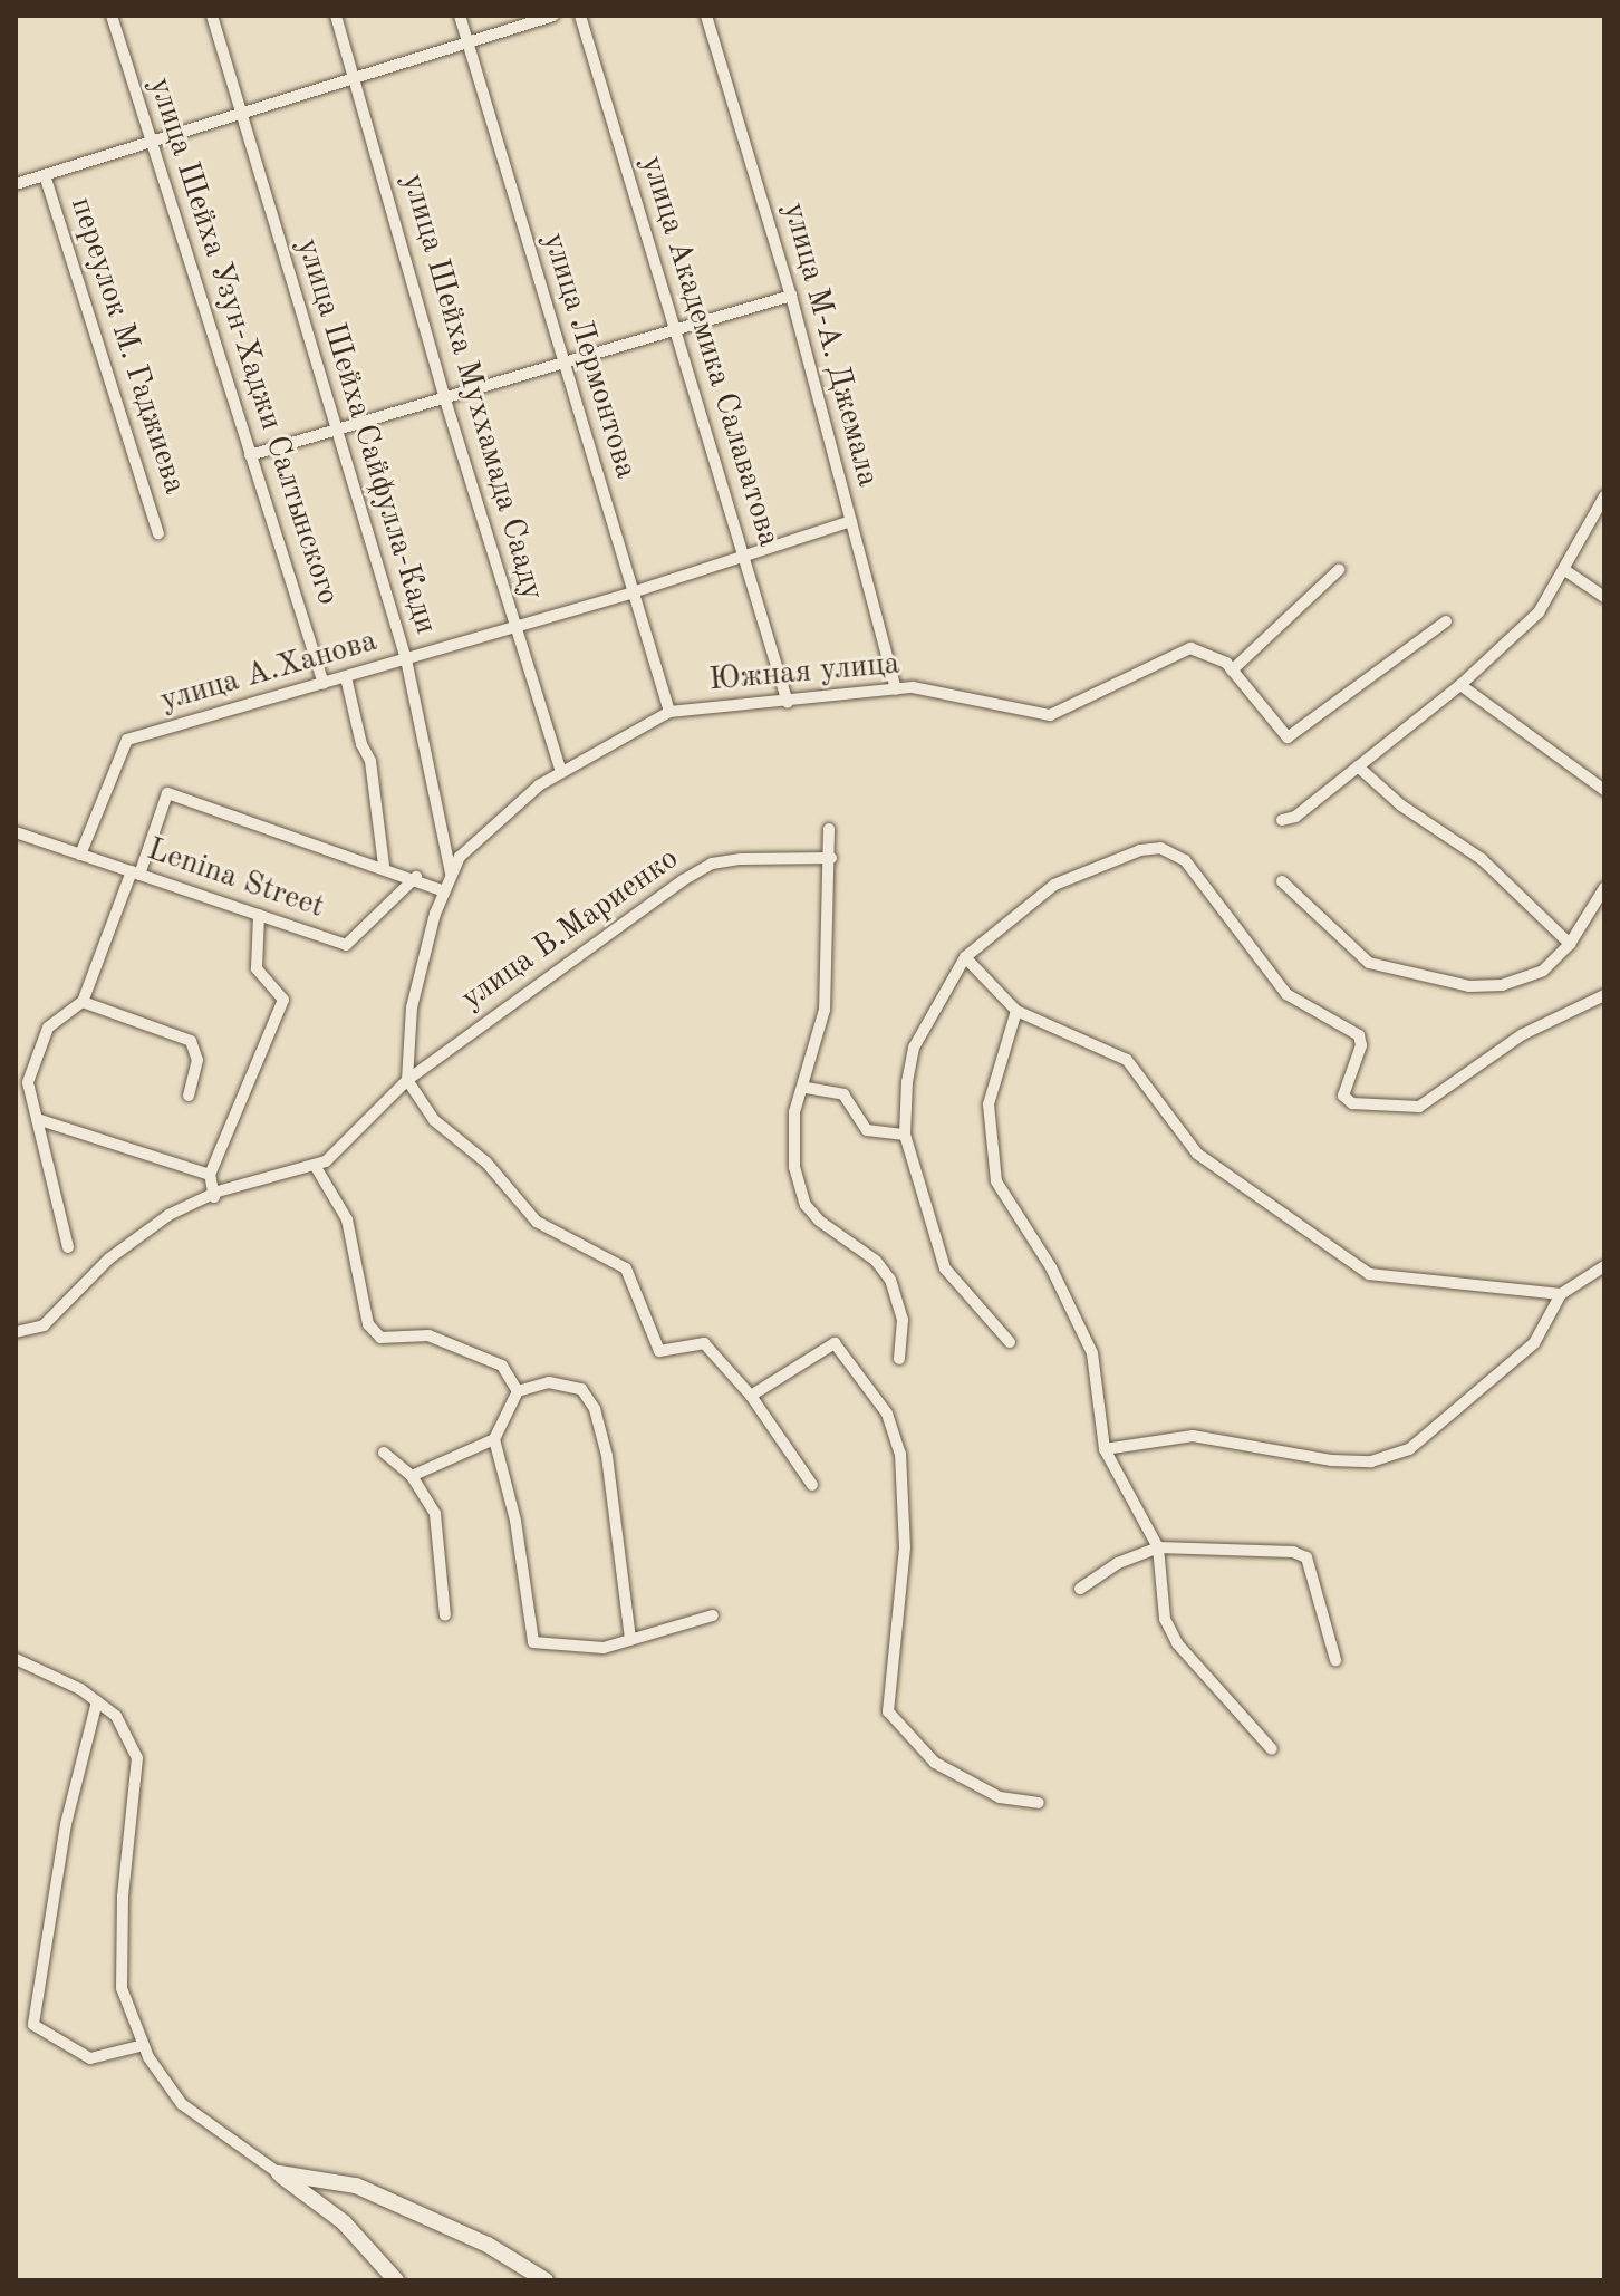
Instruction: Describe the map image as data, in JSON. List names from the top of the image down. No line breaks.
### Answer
{"streets":{"street":["улица Шейха Узун-Хаджи Салтынского","улица М-А. Джемала","переулок М. Гаджиева","улица Академика Салаватова","улица Лермонтова","улица Шейха Муххамада Сааду","улица Шейха Сайфулла-Кади","улица А.Ханова","Южная улица","Lenina Street","улица В.Мариенко"]},"crossings":[["улица Шейха Узун-Хаджи Салтынского","улица А.Ханова"],["улица М-А. Джемала","улица А.Ханова"],["улица М-А. Джемала","Южная улица"],["улица Академика Салаватова","улица А.Ханова"],["улица Академика Салаватова","Южная улица"],["улица Лермонтова","улица А.Ханова"],["улица Лермонтова","Южная улица"],["улица Шейха Муххамада Сааду","улица А.Ханова"],["улица Шейха Муххамада Сааду","Южная улица"],["улица Шейха Сайфулла-Кади","улица А.Ханова"],["улица Шейха Сайфулла-Кади","Южная улица"],["улица А.Ханова","Lenina Street"],["Южная улица","улица В.Мариенко"]]}
